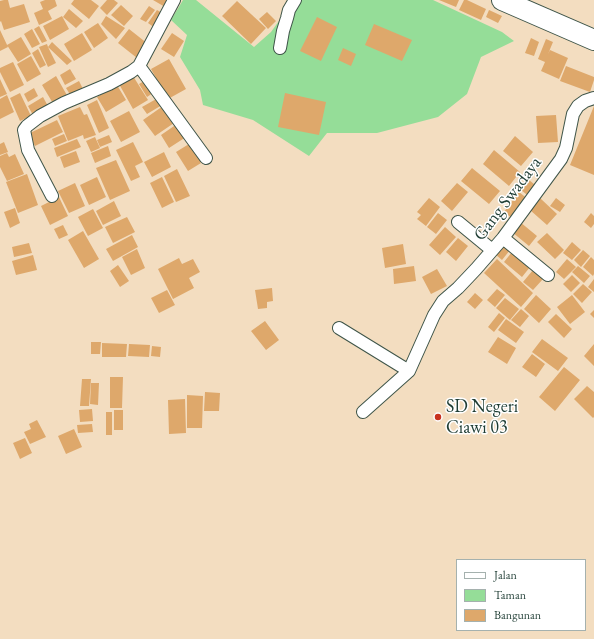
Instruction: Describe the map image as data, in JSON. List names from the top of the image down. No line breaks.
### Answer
{"streets":{"street":["Gang Swadaya"]},"places":["SD Negeri Ciawi 03"],"legend":["Jalan","Taman","Bangunan"]}
